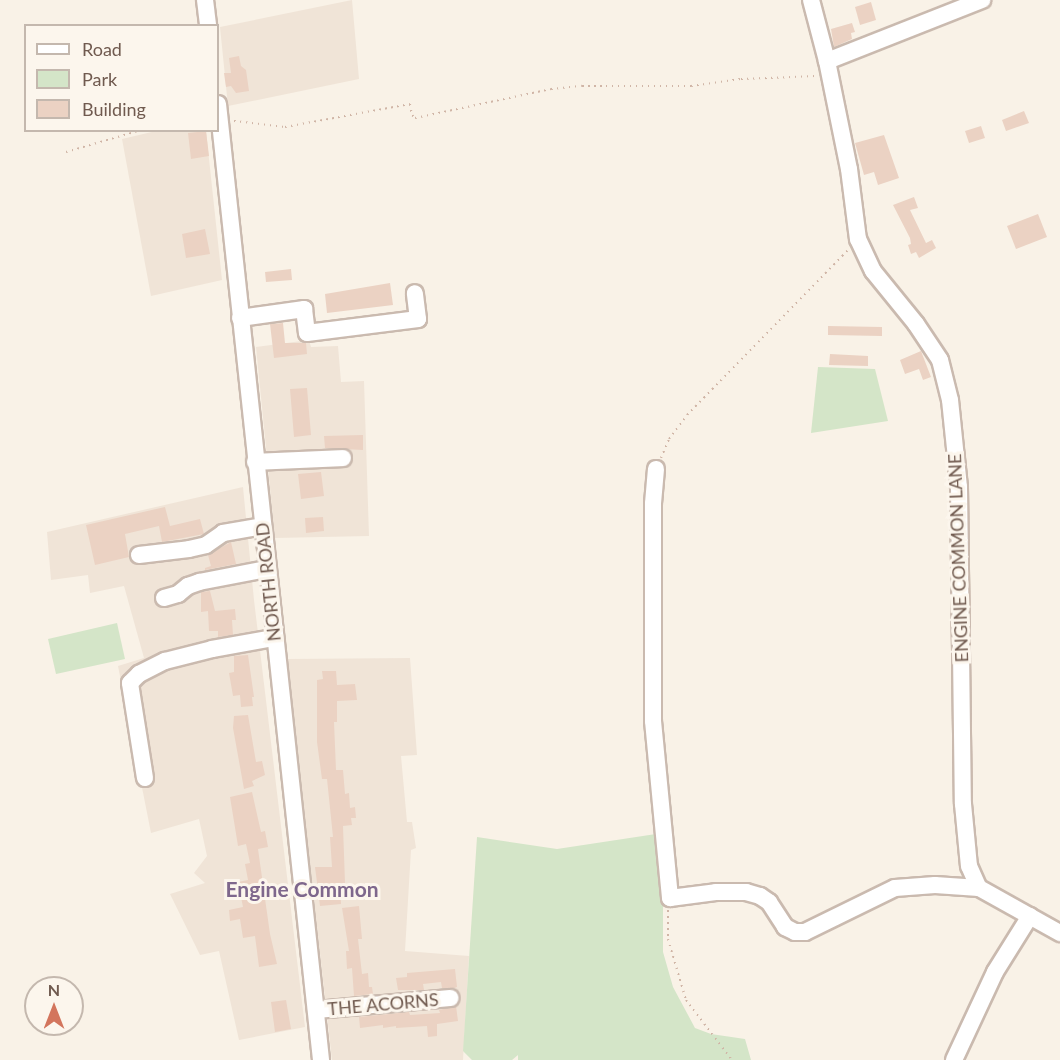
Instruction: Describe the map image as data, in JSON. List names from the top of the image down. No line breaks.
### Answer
{"streets":{"street":["ENGINE COMMON LANE","NORTH ROAD","THE ACORNS"]},"crossings":[["NORTH ROAD","THE ACORNS"]],"districts":["Engine Common"],"legend":["Road","Park","Building"],"north":"top"}
